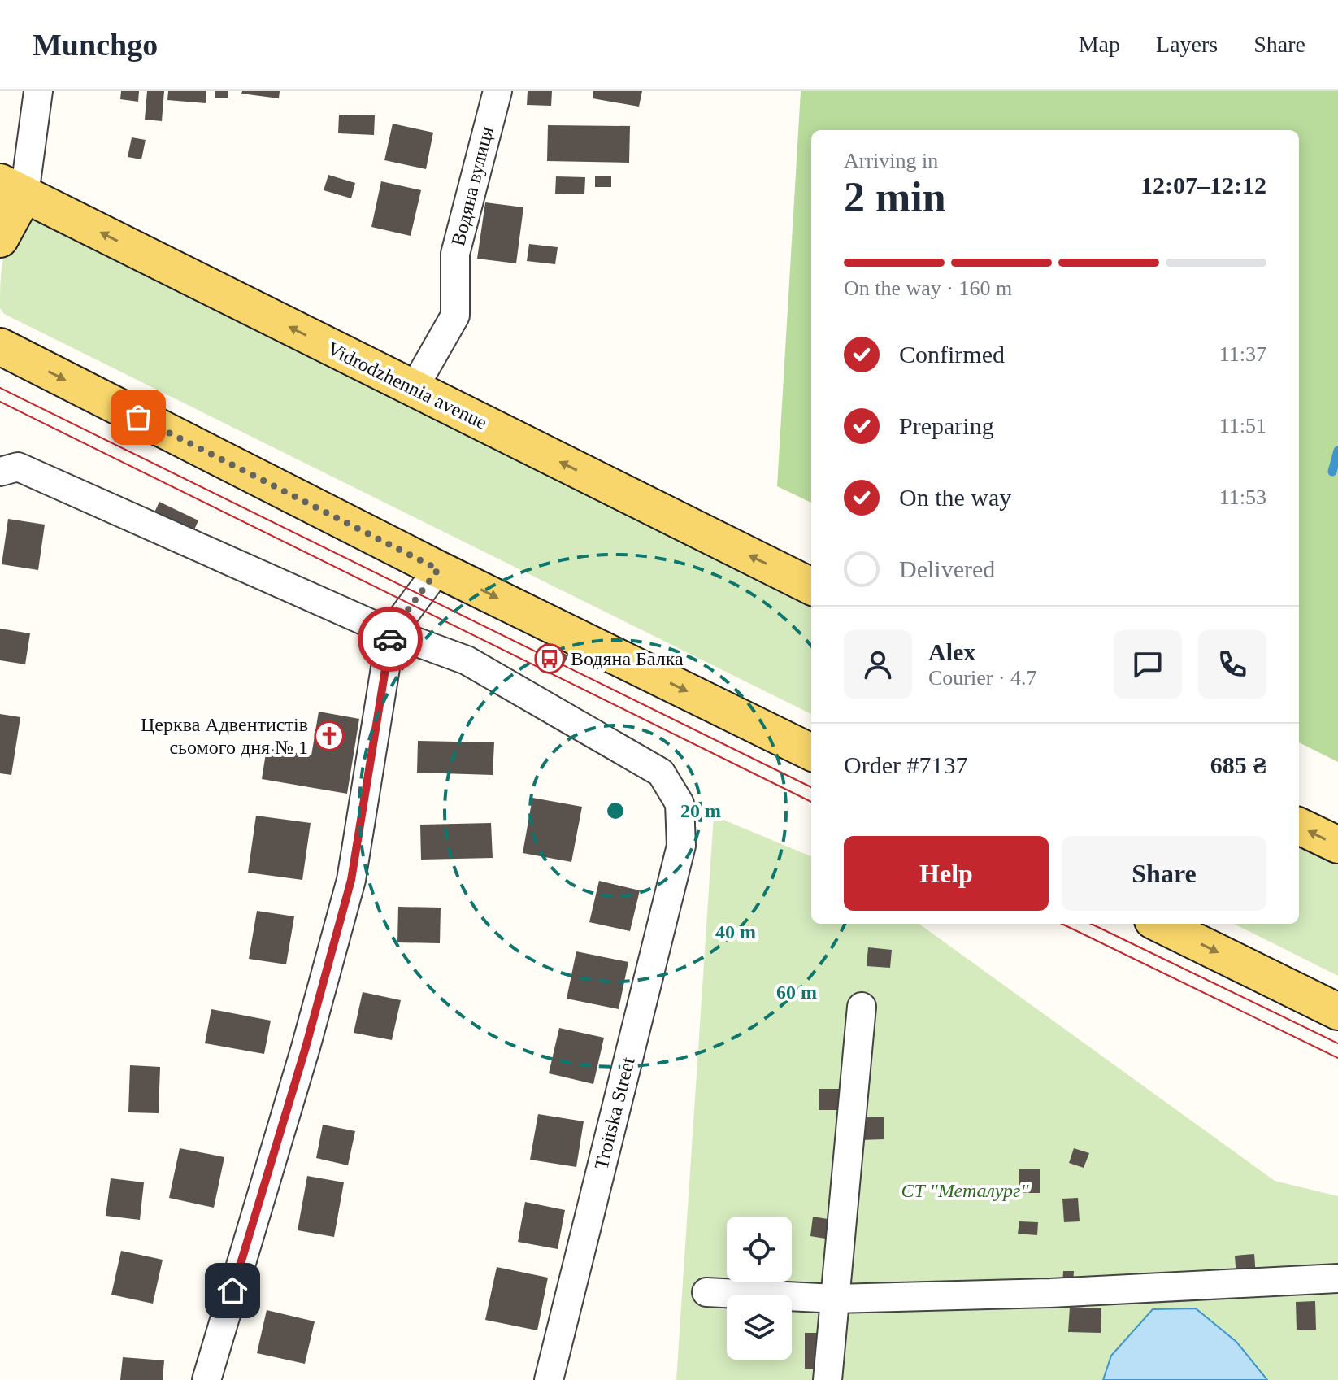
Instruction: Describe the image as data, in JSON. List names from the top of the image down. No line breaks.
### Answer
{"streets":{"main road":["Vidrodzhennia avenue"],"street":["Водяна вулиця","Troitska Street"]},"crossings":[["Водяна вулиця","Vidrodzhennia avenue"]],"parks":["СТ \"Металург\""],"places":{"bus stop":["Водяна Балка"],"church":["Церква Адвентистів сьомого дня № 1"]},"page":{"header":"Munchgo","nav":["Map","Layers","Share"],"heading":["2 min","Arriving in","12:07–12:12"],"panel":["Alex","Courier · 4.7","Order #7137","685 ₴"],"bar":"On the way · 160 m","list":[["Confirmed","11:37"],["Preparing","11:51"],["On the way","11:53"],"Delivered"],"buttons":["Help","Share"]},"rings":["20 m","40 m","60 m"]}
